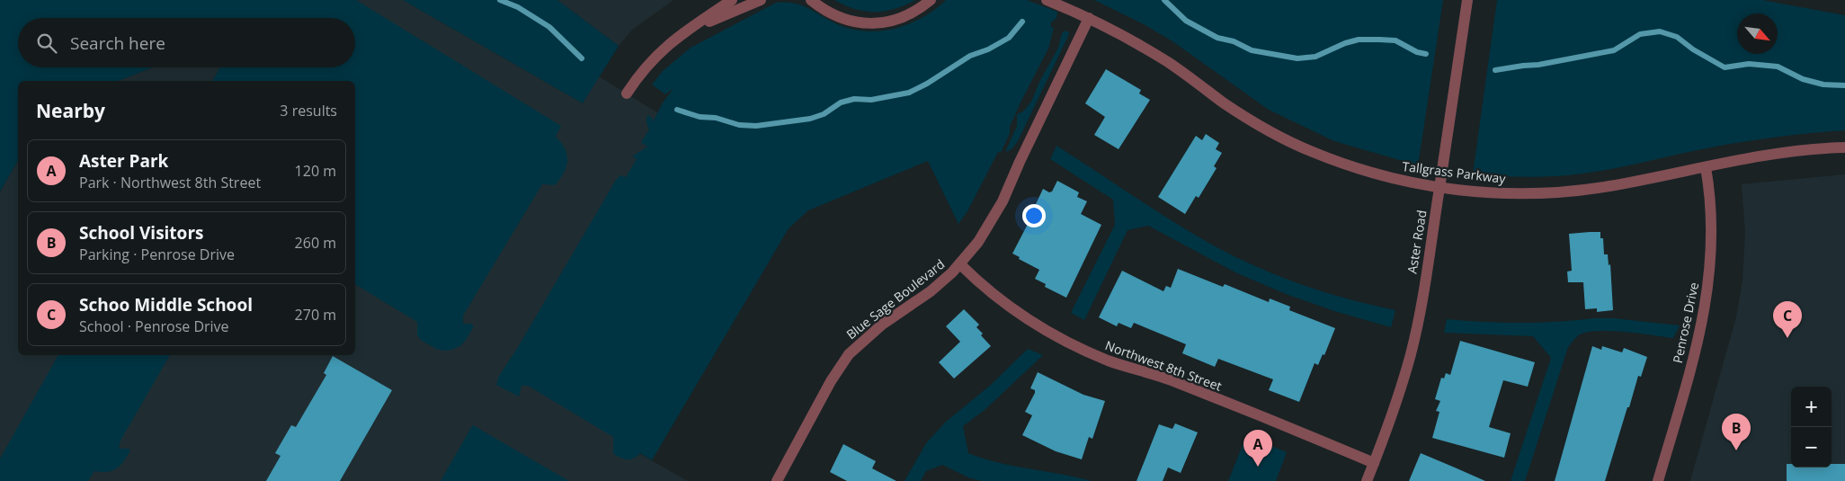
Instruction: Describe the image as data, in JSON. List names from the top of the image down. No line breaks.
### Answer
{"streets":{"street":["Tallgrass Parkway","Aster Road","Blue Sage Boulevard","Penrose Drive","Northwest 8th Street"]},"crossings":[["Tallgrass Parkway","Aster Road"],["Tallgrass Parkway","Blue Sage Boulevard"],["Tallgrass Parkway","Penrose Drive"],["Aster Road","Northwest 8th Street"],["Blue Sage Boulevard","Northwest 8th Street"]],"north":"bottom right","page":{"search":"Search here","heading":["Nearby","3 results"],"list":[{"mark":"A","name":"Aster Park","note":"Park · Northwest 8th Street","value":"120 m"},{"mark":"B","name":"School Visitors","note":"Parking · Penrose Drive","value":"260 m"},{"mark":"C","name":"Schoo Middle School","note":"School · Penrose Drive","value":"270 m"}],"pins":["C","B","A"],"map_buttons":["+","−"]}}
